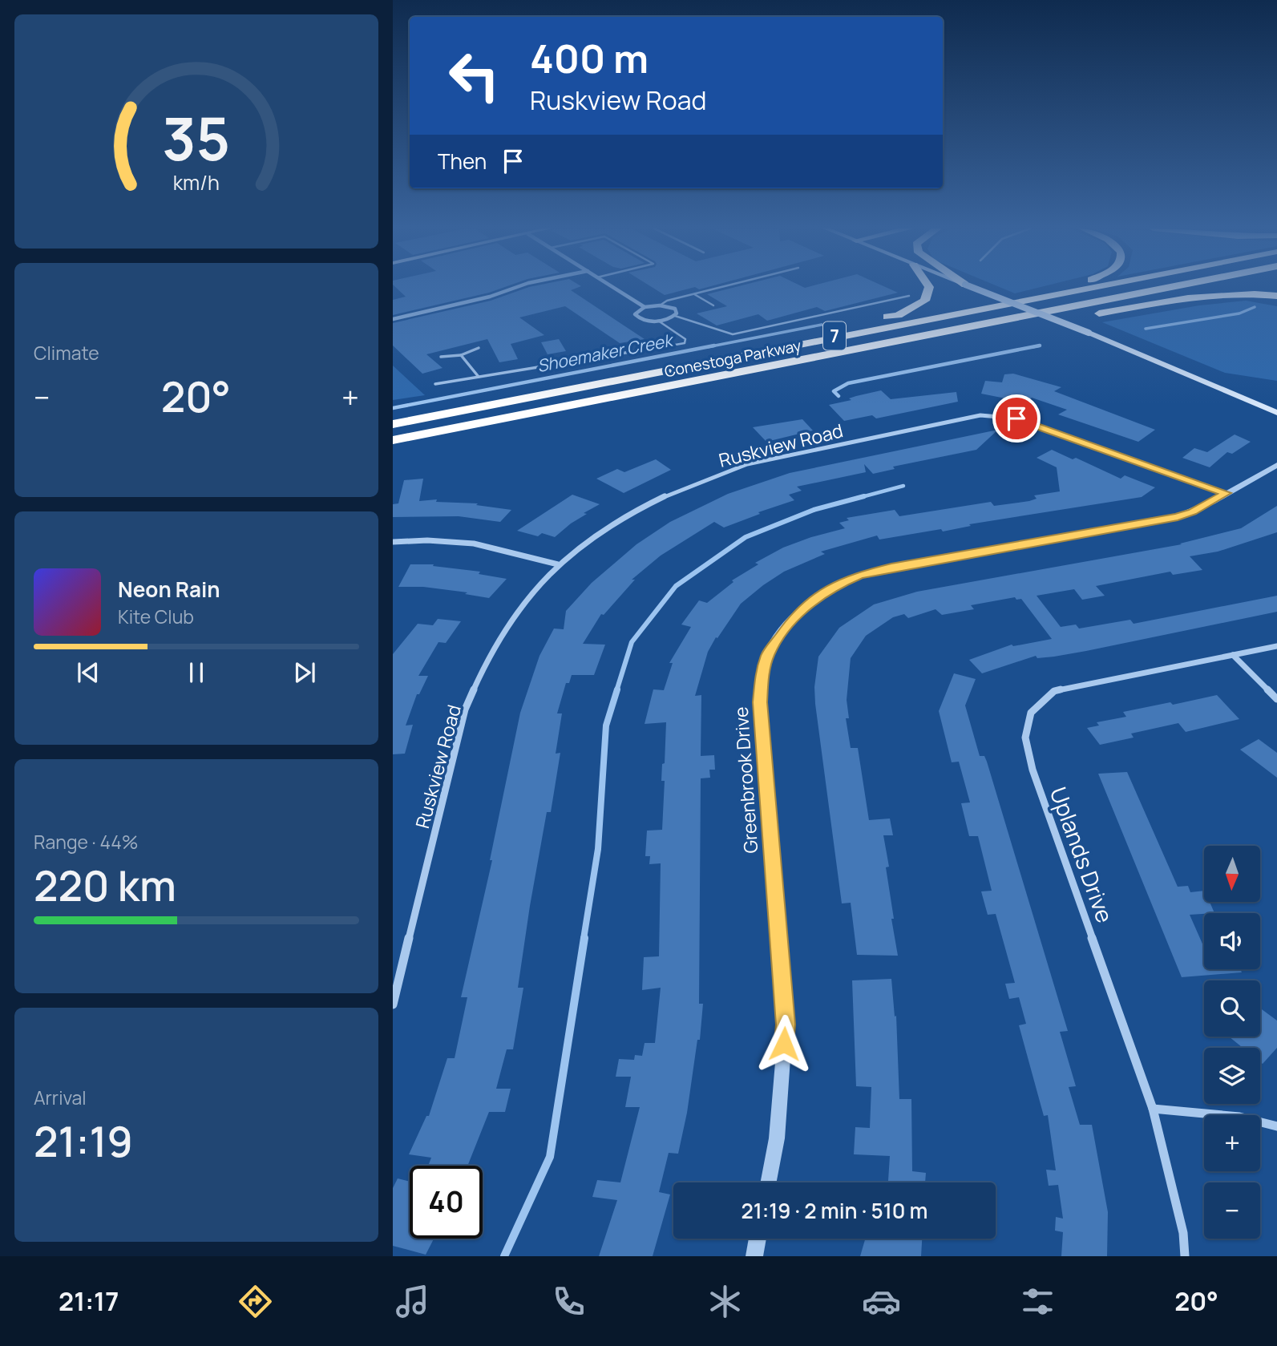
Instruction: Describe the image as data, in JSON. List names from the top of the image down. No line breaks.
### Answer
{"streets":{"highway":["7","Conestoga Parkway"],"street":["Ruskview Road","Greenbrook Drive","Uplands Drive"]},"crossings":[["Ruskview Road","Greenbrook Drive"]],"water":["Shoemaker Creek"],"north":"bottom","page":{"turn":["400 m","Ruskview Road"],"then":"Then","tile":["Climate",["Range · 44%","220 km"],["Arrival","21:19"]],"heat":["−","20°","+"],"song":["Neon Rain","Kite Club"],"map_buttons":["+","−"],"limit":"40","trip":"21:19 · 2 min · 510 m","tabs":["21:17","20°"],"gauge":["35","km/h"]}}
